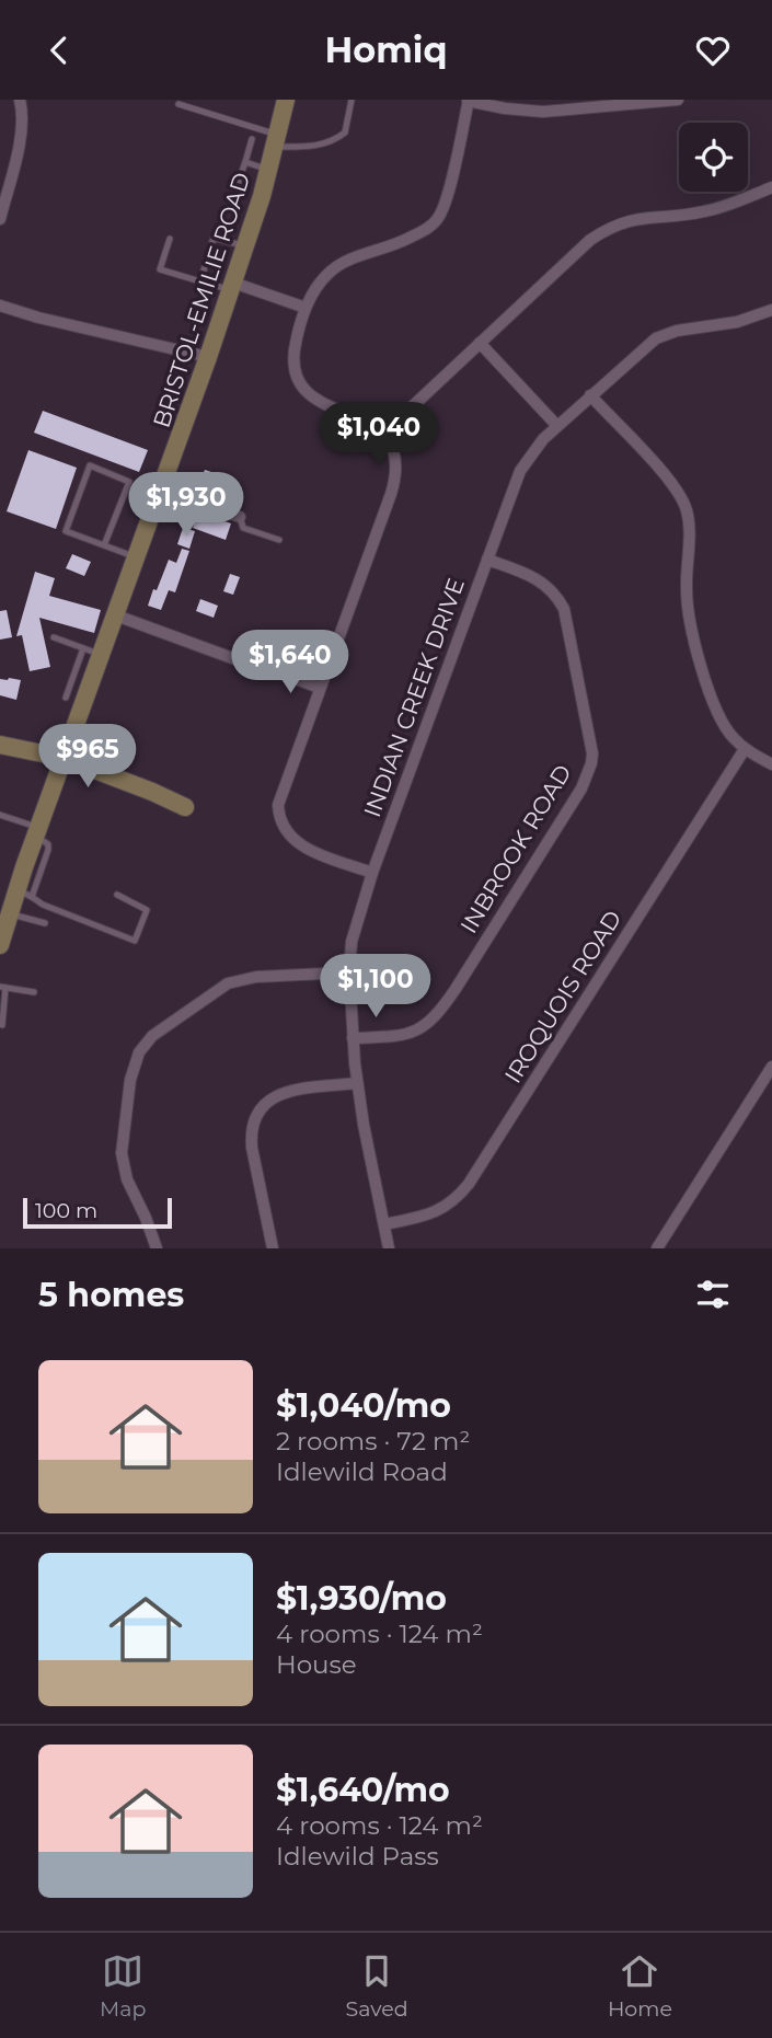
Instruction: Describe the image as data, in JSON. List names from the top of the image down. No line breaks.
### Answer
{"streets":{"street":["BRISTOL-EMILIE ROAD","INDIAN CREEK DRIVE","INBROOK ROAD","IROQUOIS ROAD"]},"crossings":[["INDIAN CREEK DRIVE","INBROOK ROAD"],["INDIAN CREEK DRIVE","IROQUOIS ROAD"]],"scale_bar":"100 m","page":{"header":"Homiq","price":["$1,040","$1,930","$1,640","$965","$1,100"],"scale":"100 m","heading":"5 homes","list":[{"name":"$1,040/mo","note":"2 rooms · 72 m² · Idlewild Road"},{"name":"$1,930/mo","note":"4 rooms · 124 m² · House"},{"name":"$1,640/mo","note":"4 rooms · 124 m² · Idlewild Pass"}],"tabs":["Map","Saved","Home"]}}
